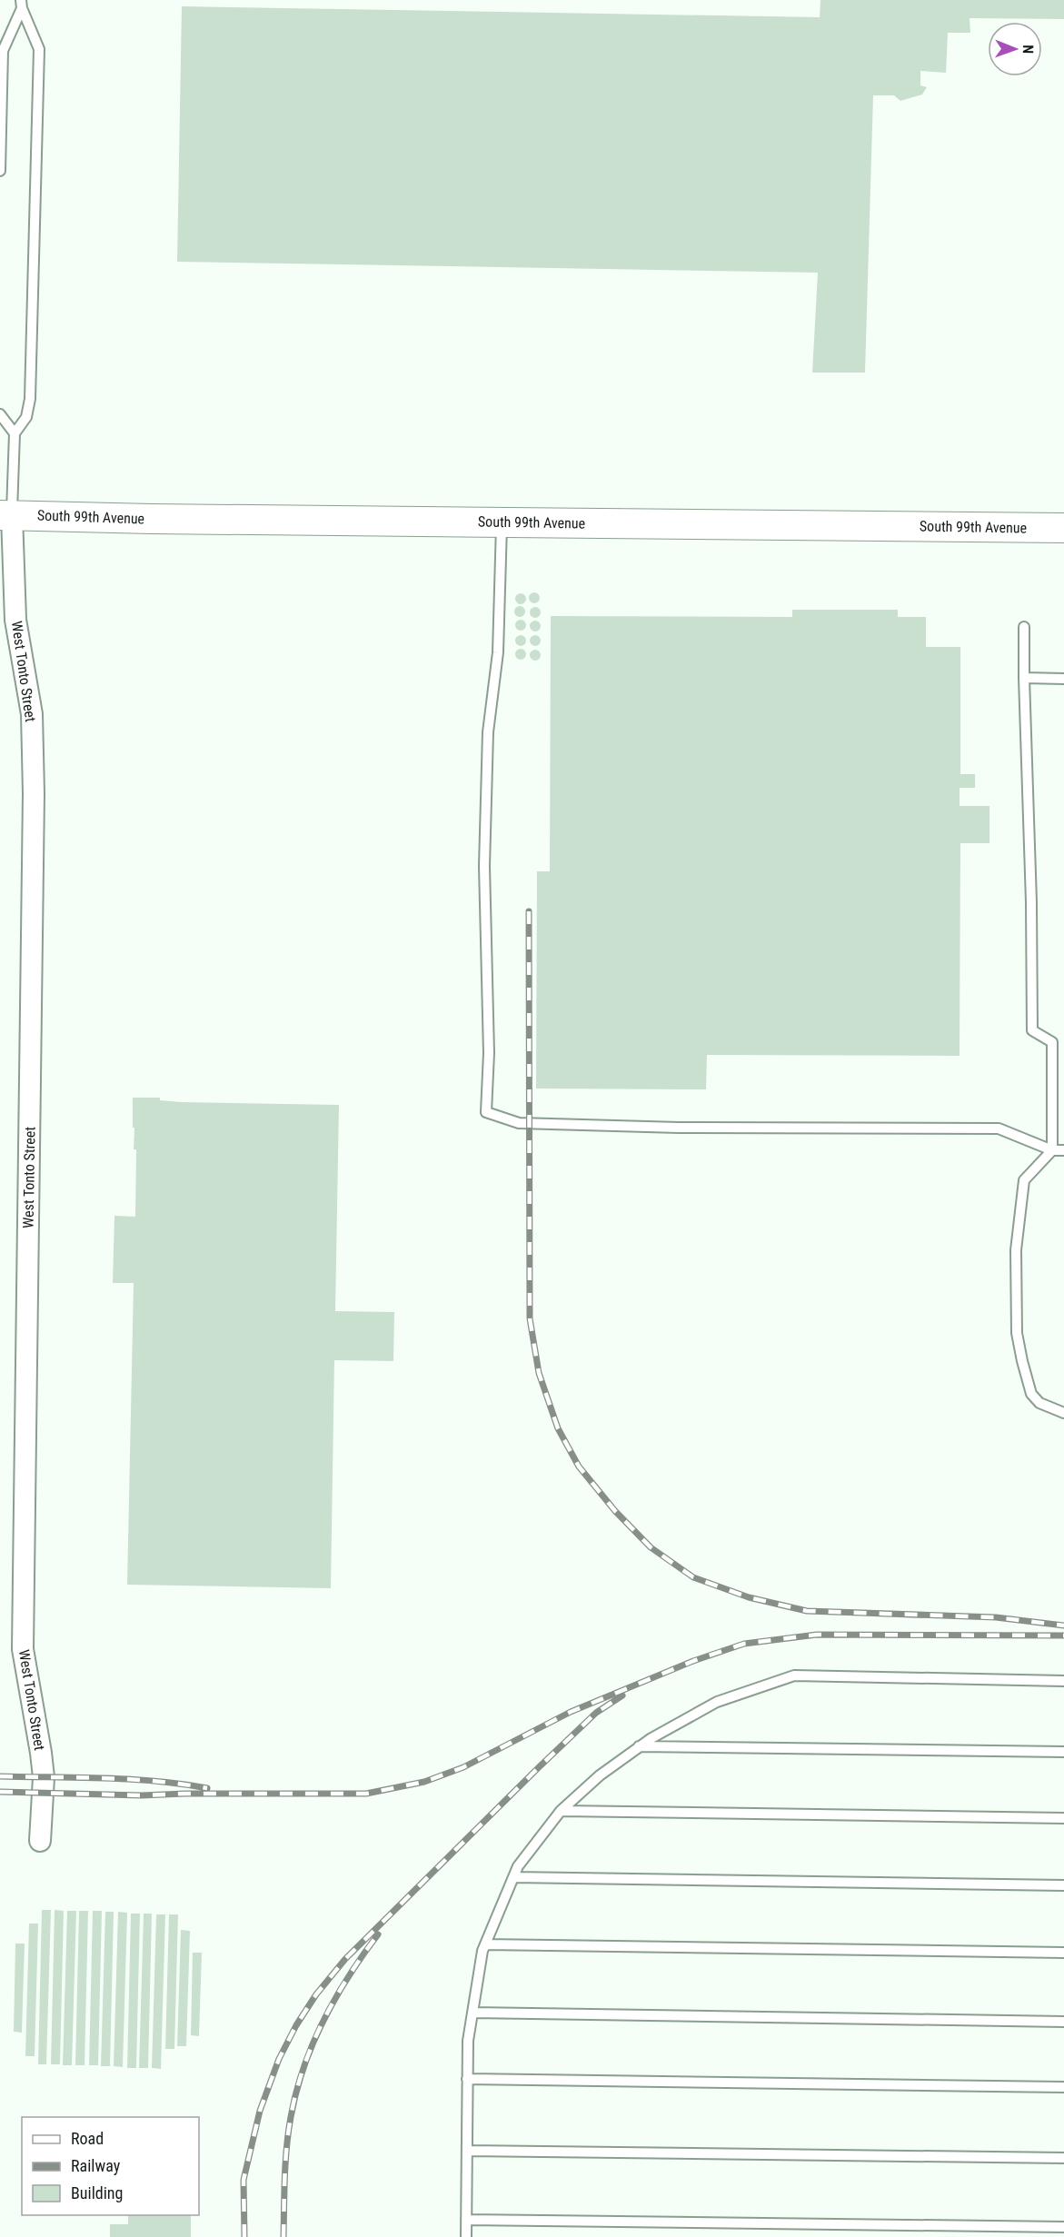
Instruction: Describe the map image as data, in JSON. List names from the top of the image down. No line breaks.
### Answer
{"streets":{"main road":["South 99th Avenue"],"street":["West Tonto Street"]},"crossings":[["South 99th Avenue","West Tonto Street"]],"legend":["Road","Railway","Building"],"north":"right"}
